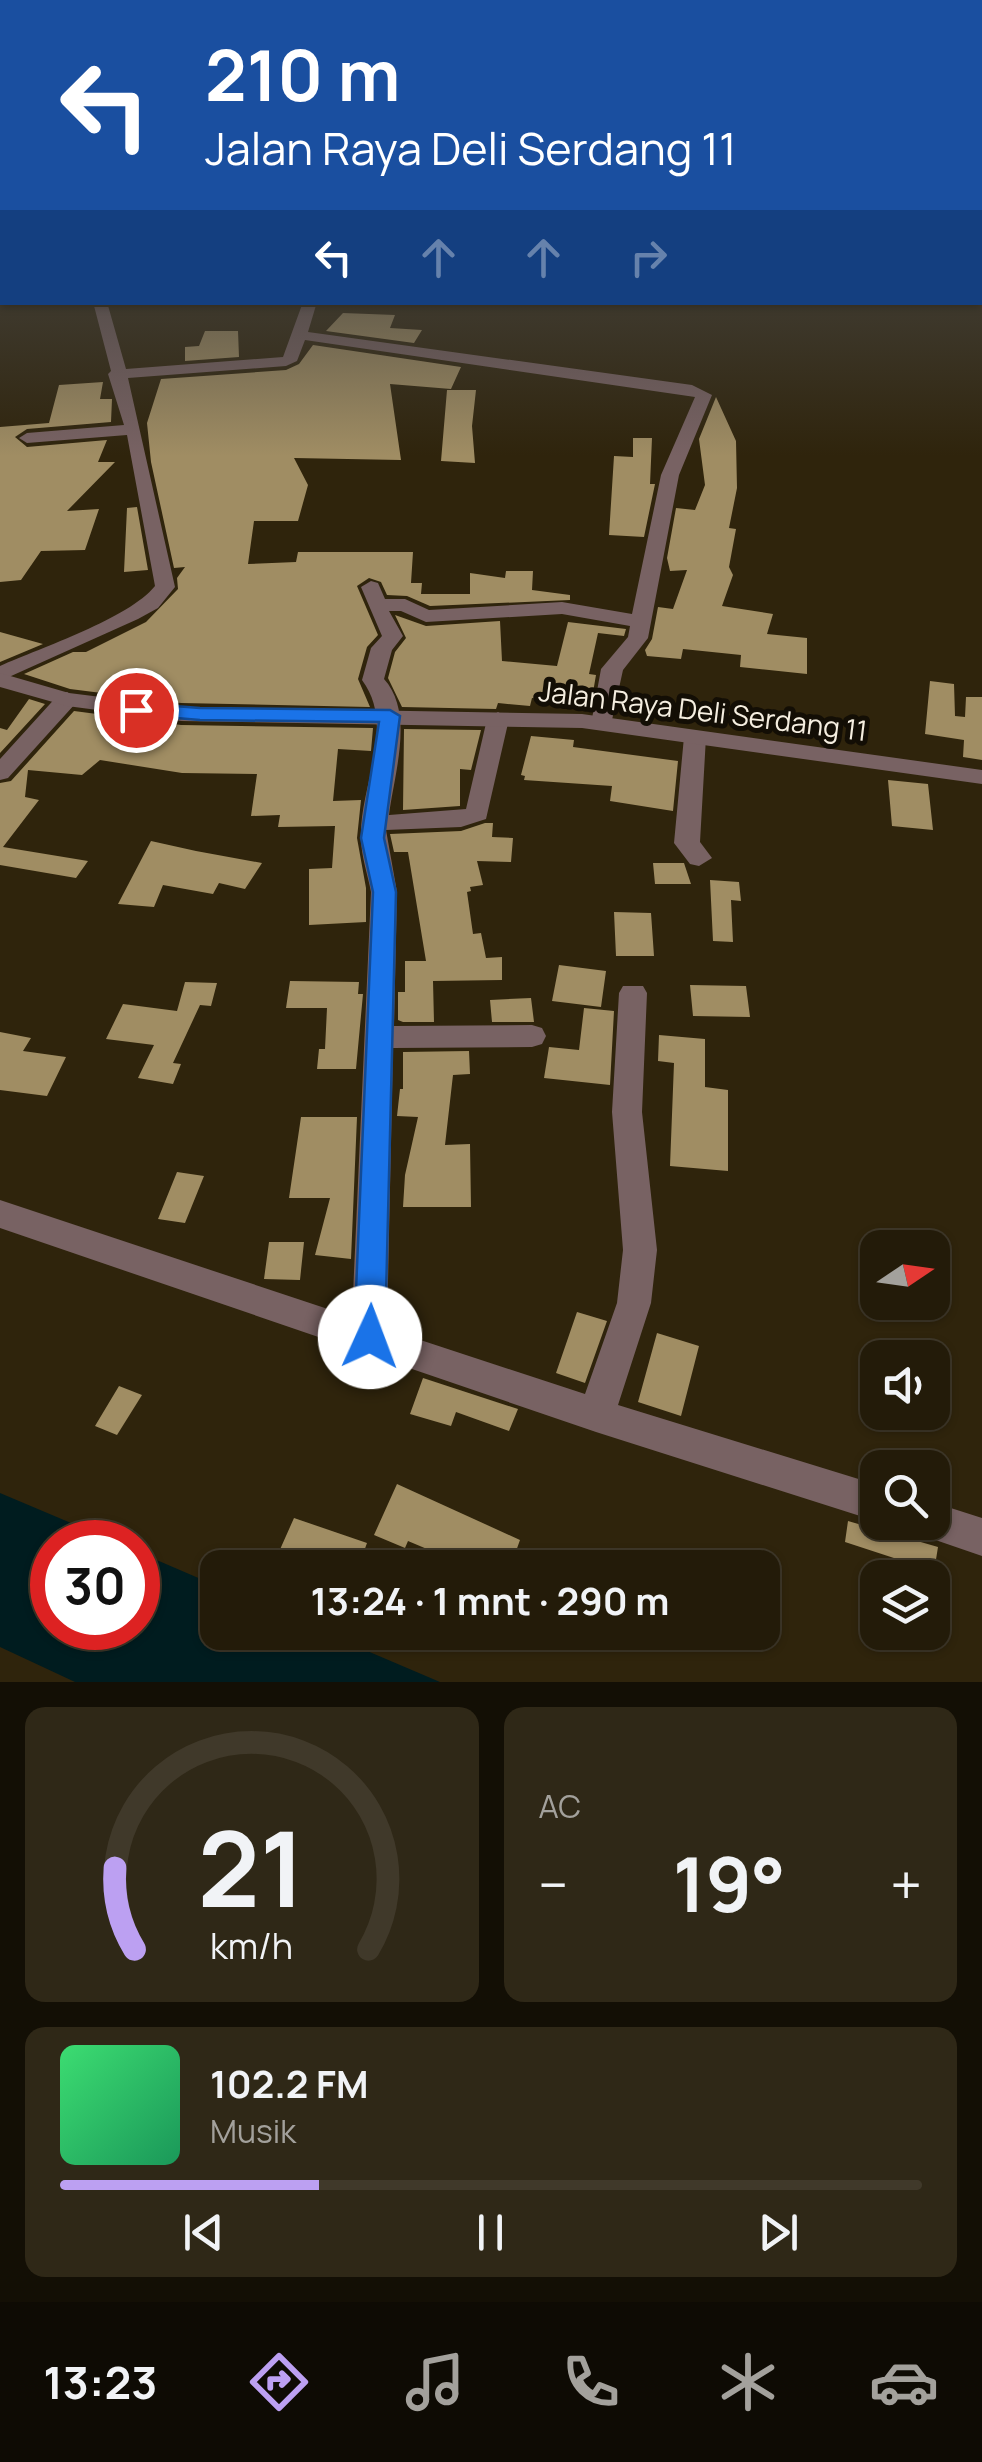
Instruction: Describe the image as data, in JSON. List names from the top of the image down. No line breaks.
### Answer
{"streets":{"street":["Jalan Raya Deli Serdang 11"]},"north":"right","page":{"turn":["210 m","Jalan Raya Deli Serdang 11"],"limit":"30","trip":"13:24 · 1 mnt · 290 m","tile":"AC","heat":["−","19°","+"],"song":["102.2 FM","Musik"],"tabs":"13:23","gauge":["21","km/h"]}}
